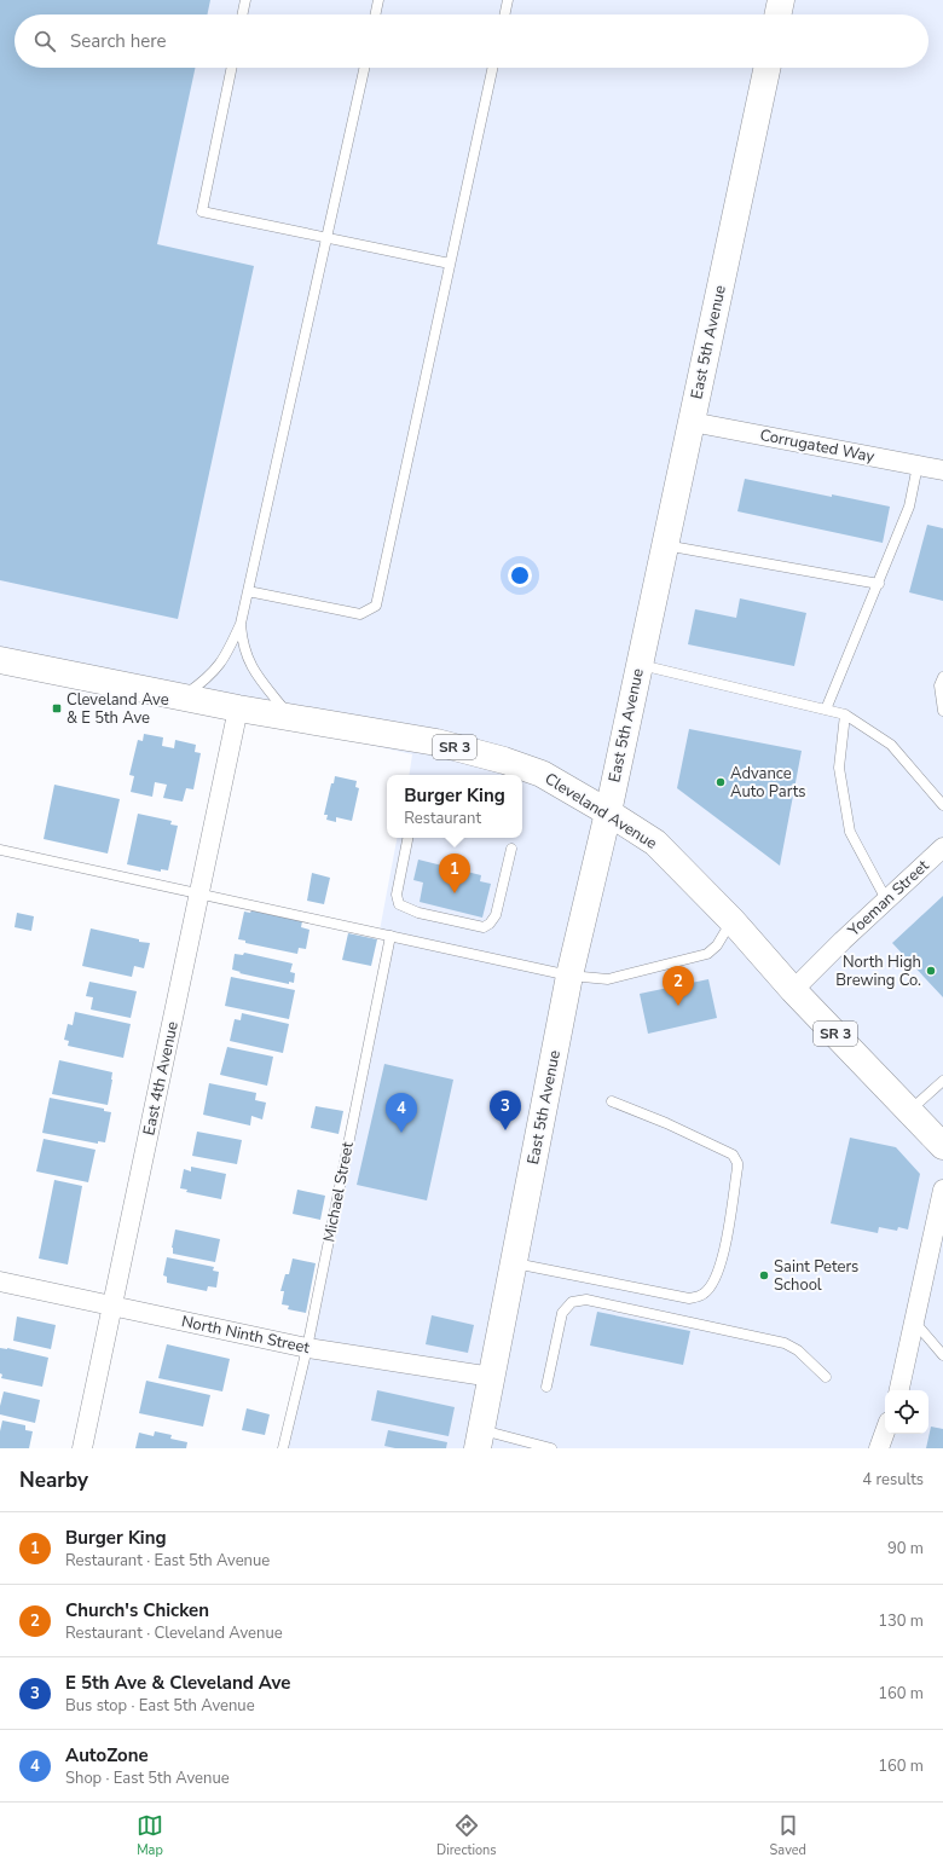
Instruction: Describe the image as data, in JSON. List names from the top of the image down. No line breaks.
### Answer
{"streets":{"main road":["East 5th Avenue","SR 3","Cleveland Avenue"],"street":["Corrugated Way","Yoeman Street","East 4th Avenue","North Ninth Street"],"lane":["Michael Street"]},"crossings":[["East 5th Avenue","Corrugated Way"],["East 5th Avenue","Cleveland Avenue"],["East 5th Avenue","North Ninth Street"],["Cleveland Avenue","Yoeman Street"],["Cleveland Avenue","East 4th Avenue"],["East 4th Avenue","North Ninth Street"],["Michael Street","North Ninth Street"]],"places":{"transit":["Cleveland Ave & E 5th Ave"],"other":["Advance Auto Parts","North High Brewing Co.","Saint Peters School"]},"page":{"search":"Search here","popup":["Burger King","Restaurant"],"pins":["1","2","3","4"],"heading":["Nearby","4 results"],"list":[{"mark":"1","name":"Burger King","note":"Restaurant · East 5th Avenue","value":"90 m"},{"mark":"2","name":"Church's Chicken","note":"Restaurant · Cleveland Avenue","value":"130 m"},{"mark":"3","name":"E 5th Ave & Cleveland Ave","note":"Bus stop · East 5th Avenue","value":"160 m"},{"mark":"4","name":"AutoZone","note":"Shop · East 5th Avenue","value":"160 m"}],"nav":["Map","Directions","Saved"]}}
